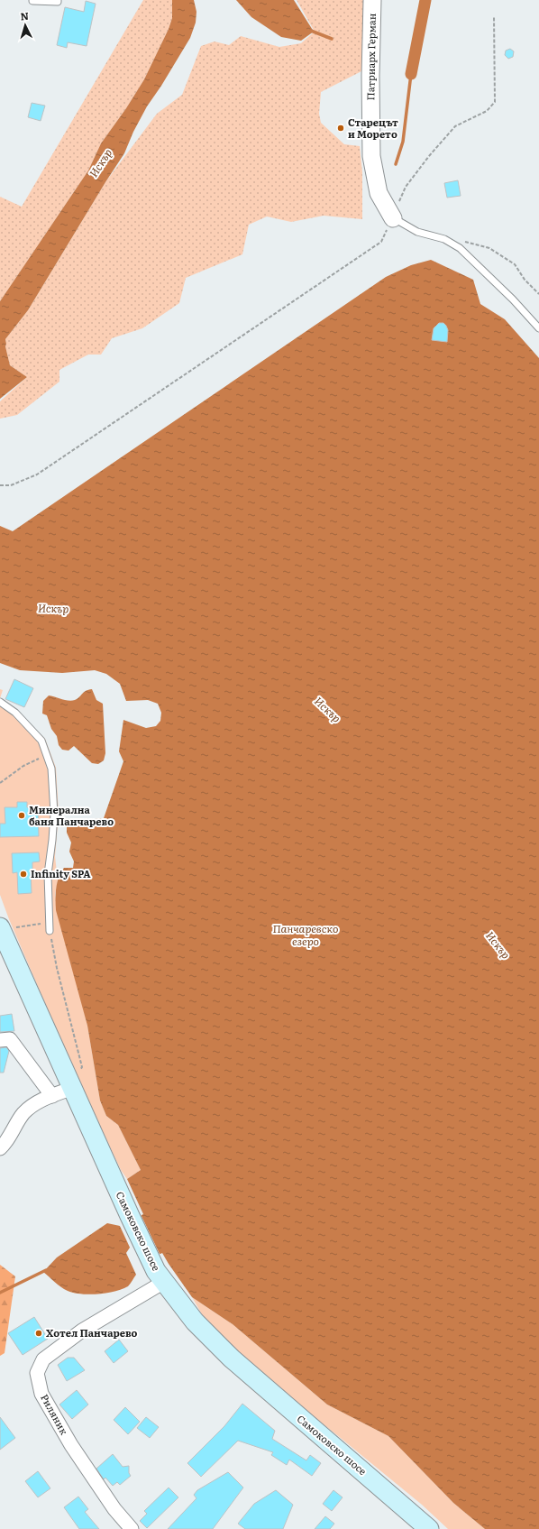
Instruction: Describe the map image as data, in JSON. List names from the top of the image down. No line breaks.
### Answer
{"streets":{"main road":["Самоковско шосе"],"street":["Патриарх Герман","Риляник"]},"crossings":[["Самоковско шосе","Риляник"]],"water":["Искър","Панчаревско езеро"],"places":["Старецът и Морето","Минерална баня Панчарево","Infinity SPA","Хотел Панчарево"],"north":"top"}
